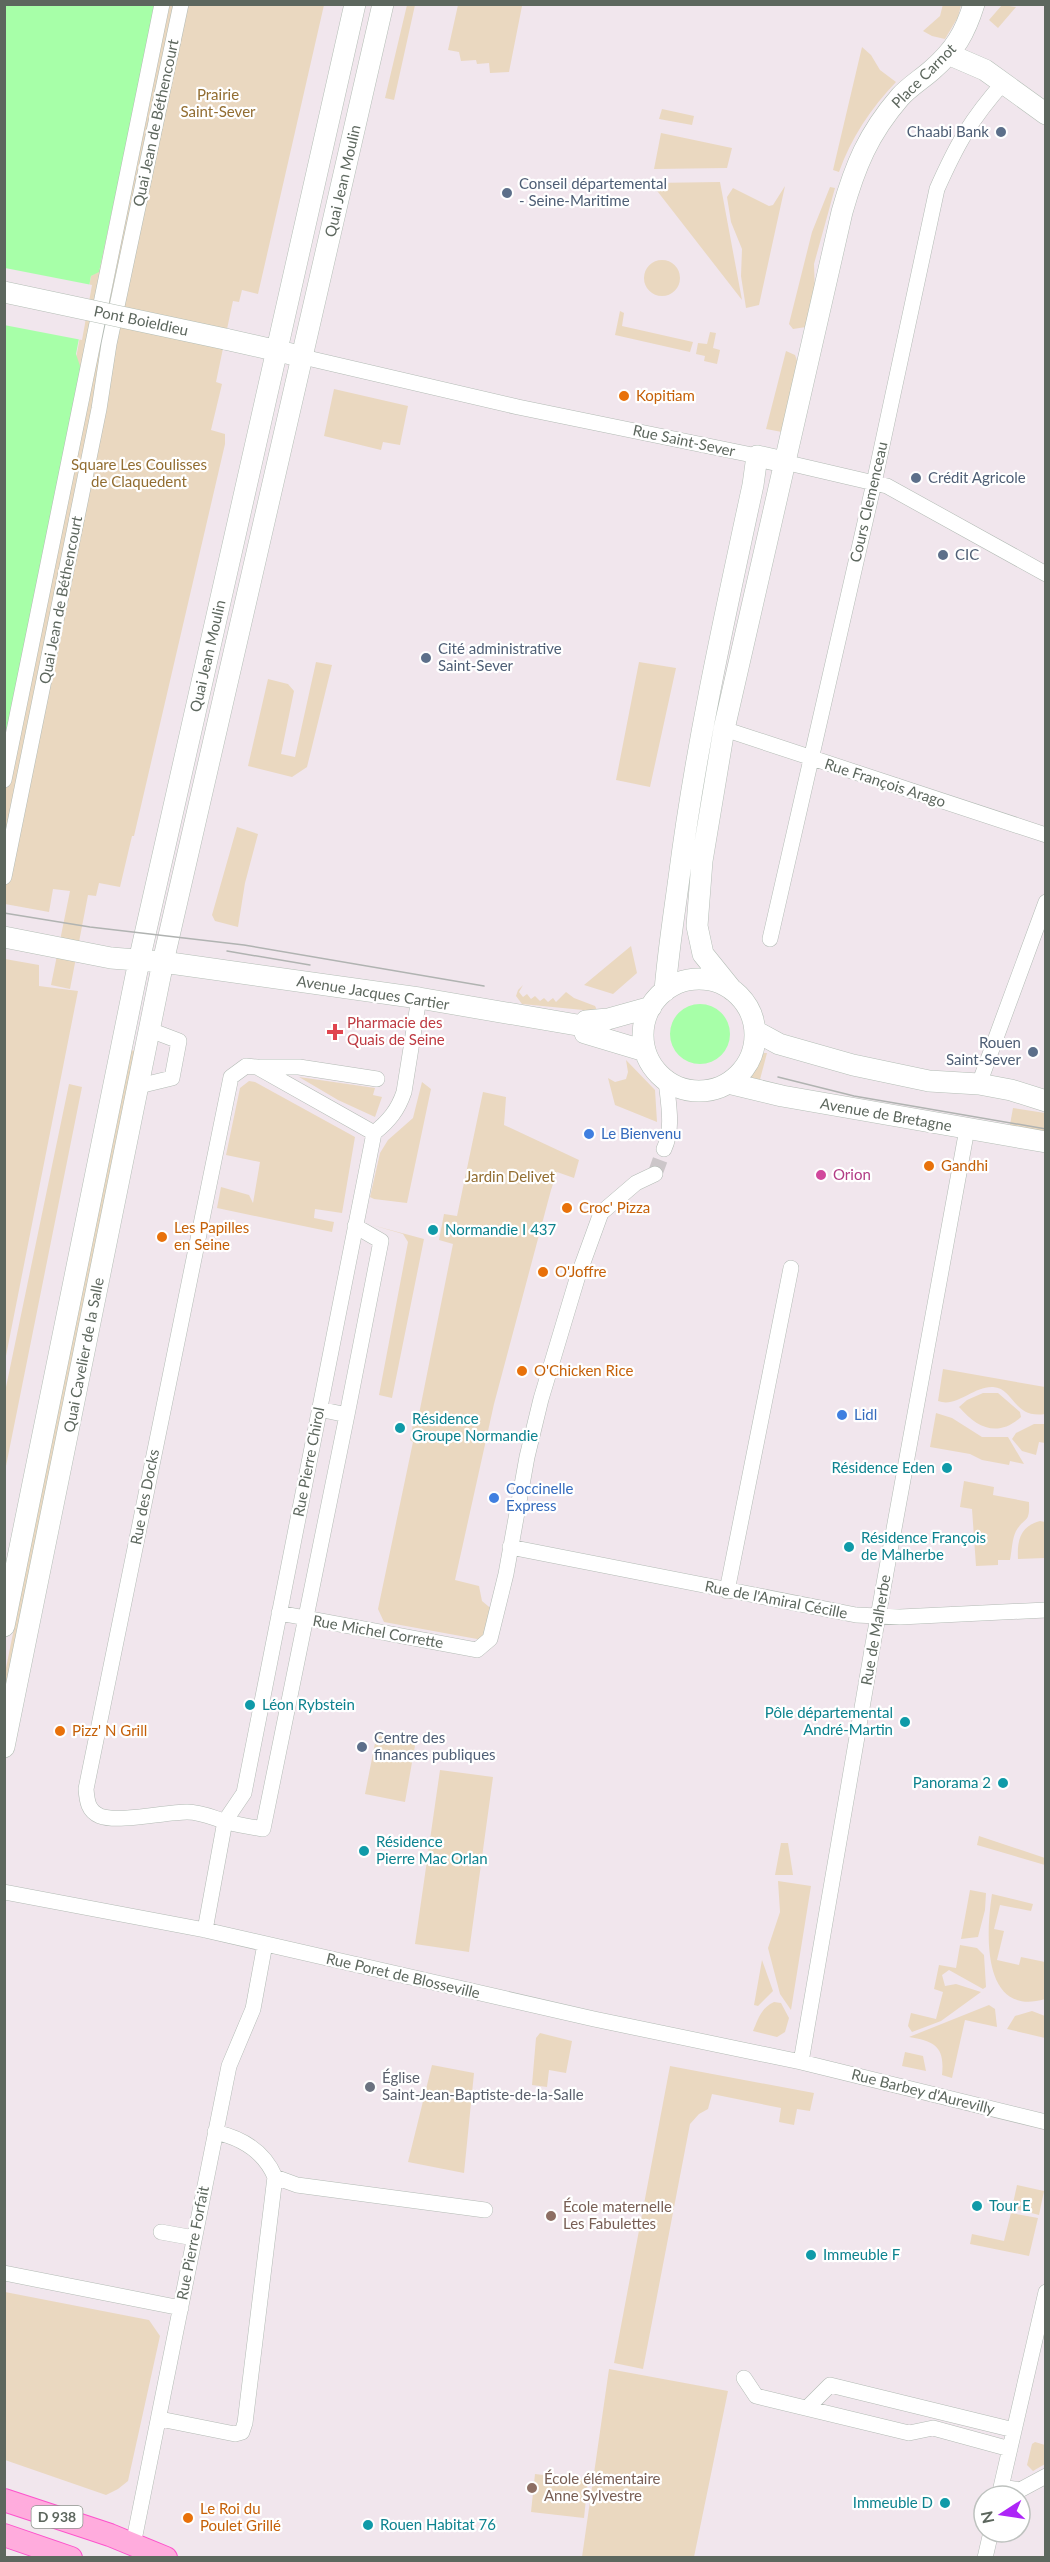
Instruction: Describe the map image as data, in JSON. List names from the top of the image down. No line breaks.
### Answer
{"streets":{"main road":["Place Carnot","Quai Jean Moulin","Pont Boieldieu","Rue Saint-Sever","Avenue Jacques Cartier","Avenue de Bretagne","Quai Cavelier de la Salle","D 938"],"street":["Quai Jean de Béthencourt","Cours Clemenceau","Rue François Arago","Rue Pierre Chirol","Rue des Docks","Rue de l'Amiral Cécille","Rue de Malherbe","Rue Michel Corrette","Rue Poret de Blosseville","Rue Barbey d'Aurevilly","Rue Pierre Forfait"]},"crossings":[["Place Carnot","Rue Saint-Sever"],["Quai Jean Moulin","Pont Boieldieu"],["Quai Jean Moulin","Rue Saint-Sever"],["Quai Jean Moulin","Avenue Jacques Cartier"],["Quai Jean Moulin","Quai Cavelier de la Salle"],["Rue Saint-Sever","Cours Clemenceau"],["Cours Clemenceau","Rue François Arago"],["Avenue Jacques Cartier","Avenue de Bretagne"],["Avenue Jacques Cartier","Quai Cavelier de la Salle"],["Avenue de Bretagne","Rue de Malherbe"],["Rue Pierre Chirol","Rue des Docks"],["Rue Pierre Chirol","Rue Michel Corrette"],["Rue Pierre Chirol","Rue Poret de Blosseville"],["Rue des Docks","Rue Michel Corrette"],["Rue de l'Amiral Cécille","Rue de Malherbe"],["Rue de l'Amiral Cécille","Rue Michel Corrette"],["Rue de Malherbe","Rue Poret de Blosseville"],["Rue de Malherbe","Rue Barbey d'Aurevilly"],["Rue Poret de Blosseville","Rue Barbey d'Aurevilly"],["Rue Poret de Blosseville","Rue Pierre Forfait"],["Rue Pierre Forfait","D 938"]],"parks":["Prairie Saint-Sever","Square Les Coulisses de Claquedent","Jardin Delivet"],"places":{"other":["Chaabi Bank","Conseil départemental - Seine-Maritime","Kopitiam","Crédit Agricole","CIC","Cité administrative Saint-Sever","Rouen Saint-Sever","Le Bienvenu","Gandhi","Orion","Croc' Pizza","Normandie I 437","Les Papilles en Seine","O'Joffre","O'Chicken Rice","Lidl","Résidence Groupe Normandie","Résidence Eden","Coccinelle Express","Résidence François de Malherbe","Léon Rybstein","Pôle départemental André-Martin","Pizz' N Grill","Centre des finances publiques","Panorama 2","Résidence Pierre Mac Orlan","Église Saint-Jean-Baptiste-de-la-Salle","Tour E","École maternelle Les Fabulettes","Immeuble F","École élémentaire Anne Sylvestre","Immeuble D","Le Roi du Poulet Grillé","Rouen Habitat 76"],"health":["Pharmacie des Quais de Seine"]},"north":"left"}
